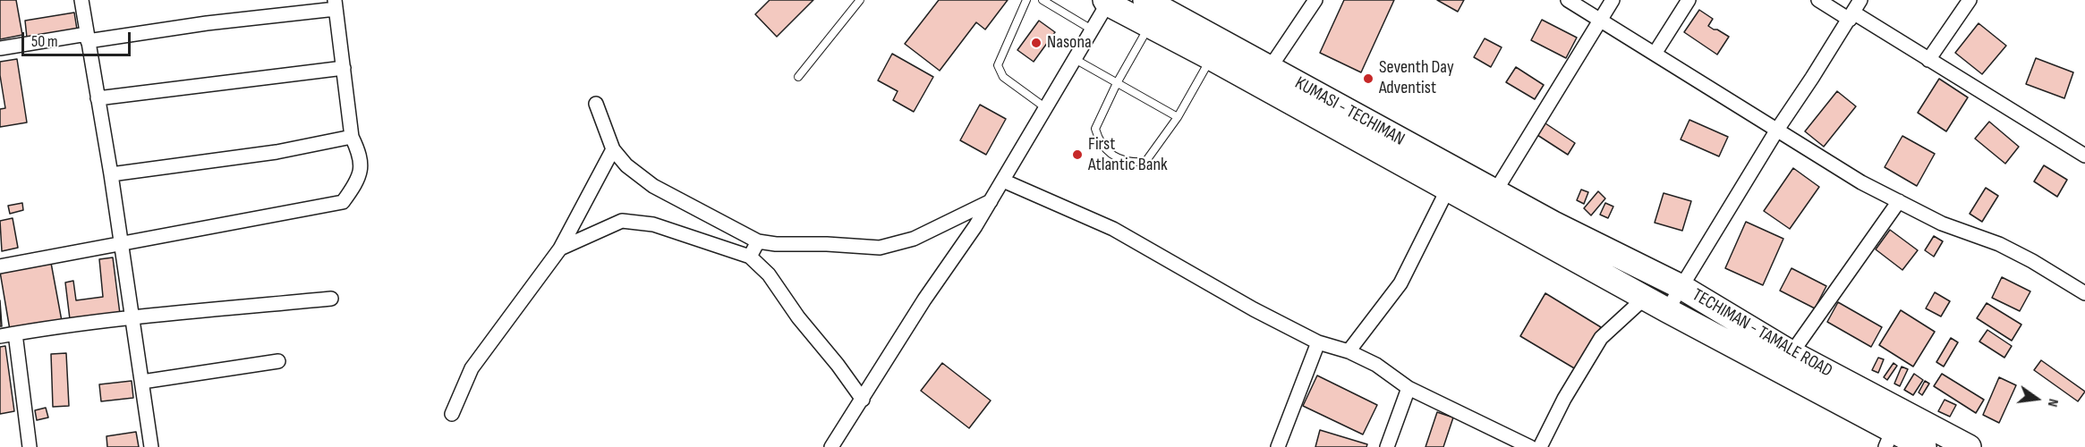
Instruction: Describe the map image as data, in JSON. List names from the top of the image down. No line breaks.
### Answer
{"streets":{"highway":["KUMASI - TECHIMAN","TECHIMAN - TAMALE ROAD"]},"crossings":[["KUMASI - TECHIMAN","TECHIMAN - TAMALE ROAD"]],"places":["Nasona","Seventh Day Adventist","First Atlantic Bank"],"scale_bar":"50 m","north":"right"}
